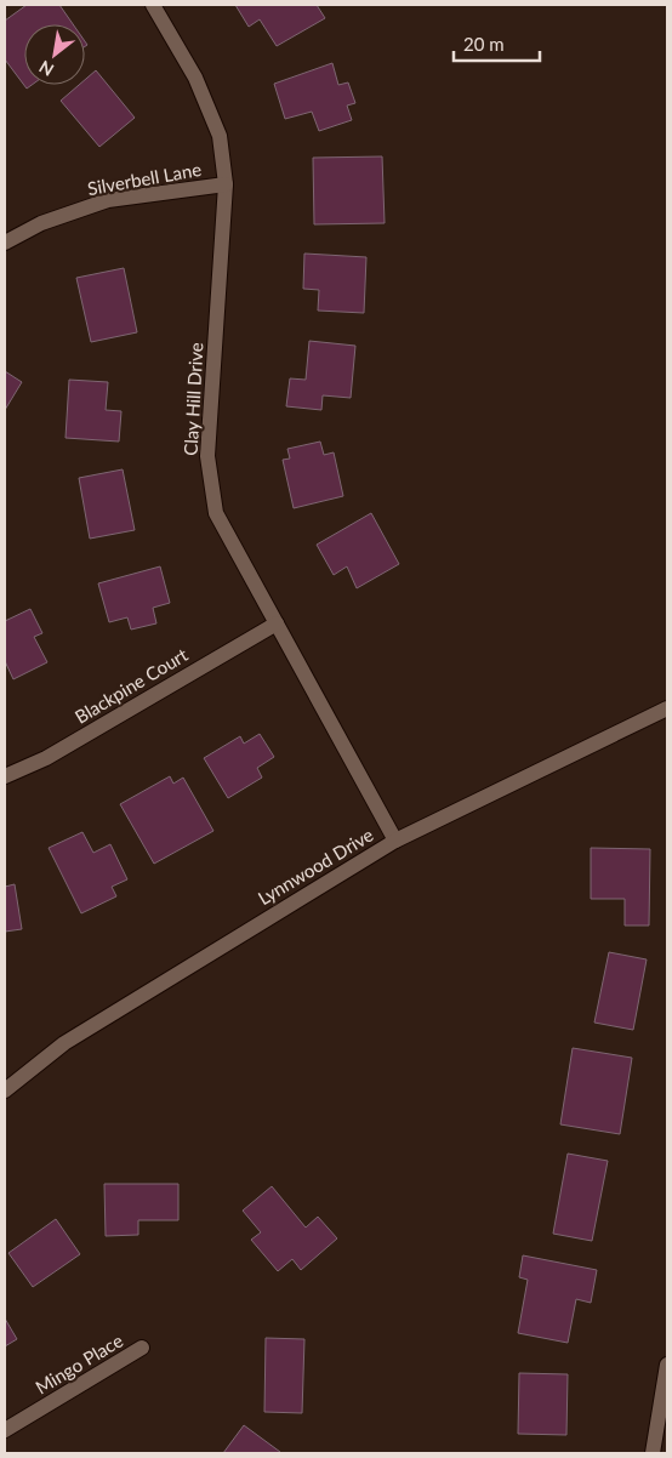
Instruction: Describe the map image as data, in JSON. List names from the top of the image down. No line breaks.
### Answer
{"streets":{"street":["Silverbell Lane","Clay Hill Drive","Blackpine Court","Lynnwood Drive","Mingo Place"]},"crossings":[["Silverbell Lane","Clay Hill Drive"],["Clay Hill Drive","Blackpine Court"],["Clay Hill Drive","Lynnwood Drive"]],"scale_bar":"20 m","north":"bottom left"}
